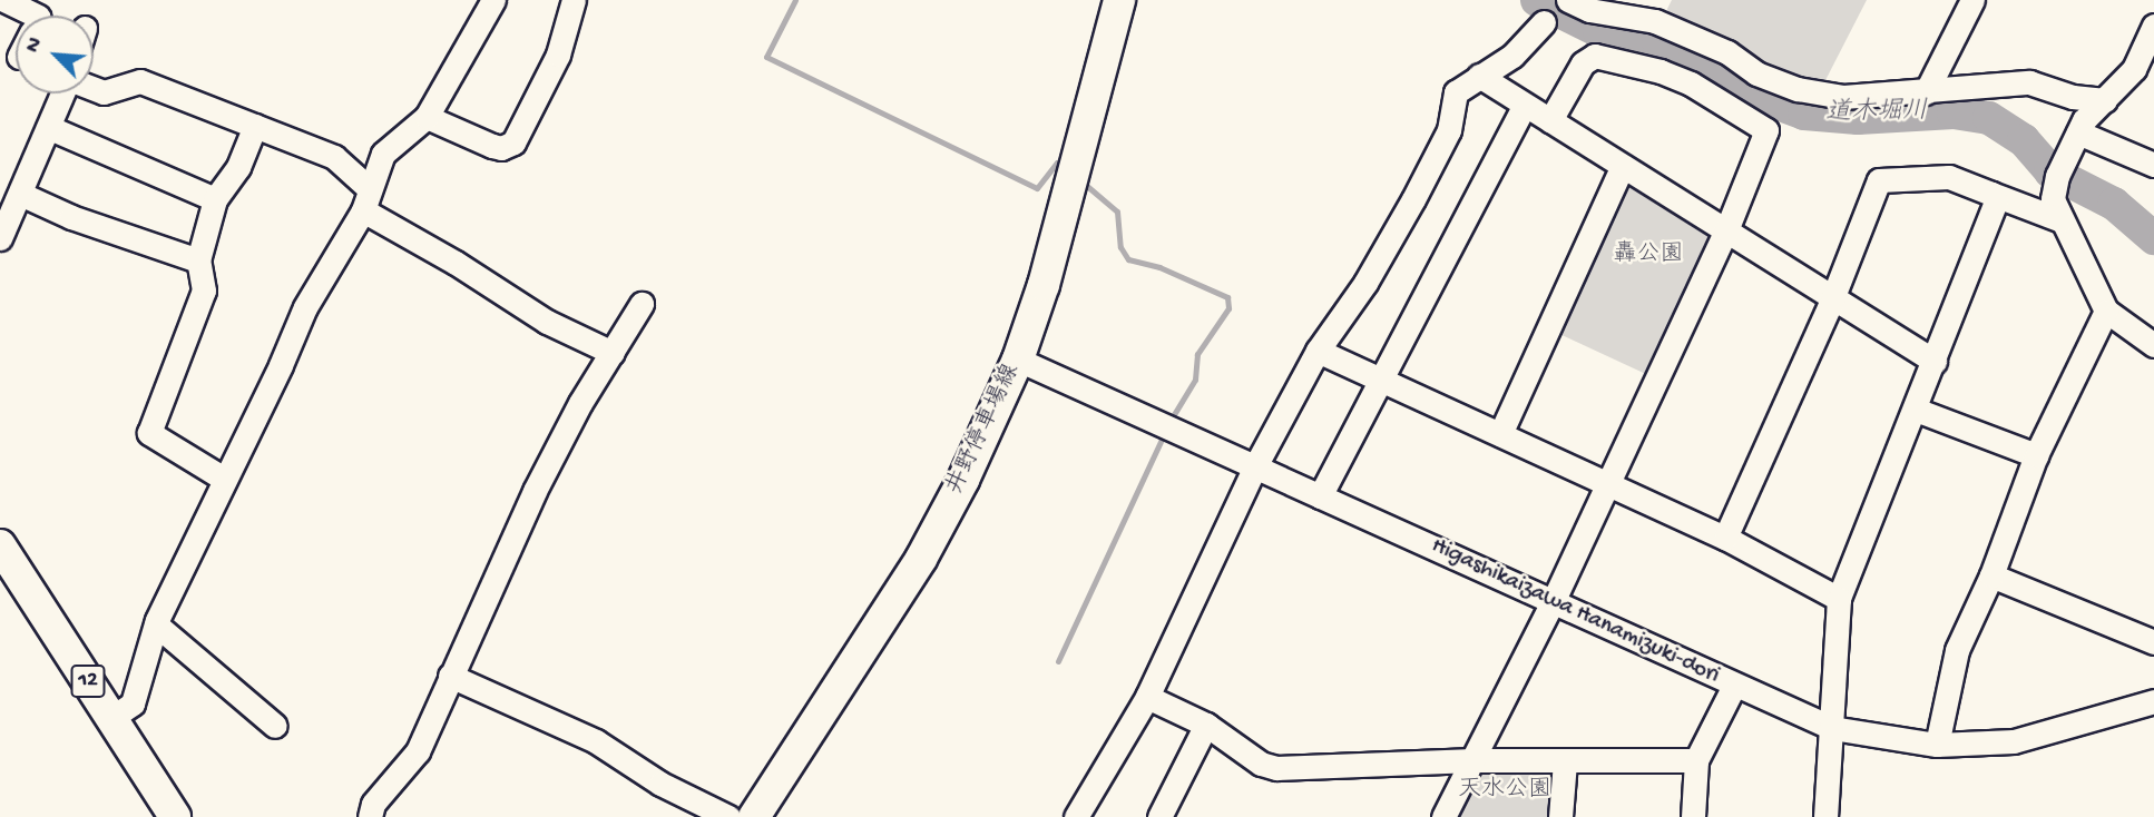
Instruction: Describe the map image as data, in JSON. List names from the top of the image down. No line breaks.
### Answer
{"streets":{"main road":["井野停車場線","12"],"street":["Higashikaizawa Hanamizuki-dori"]},"crossings":[["井野停車場線","Higashikaizawa Hanamizuki-dori"]],"water":["道木堀川"],"parks":["轟公園","天水公園"],"north":"top left"}
